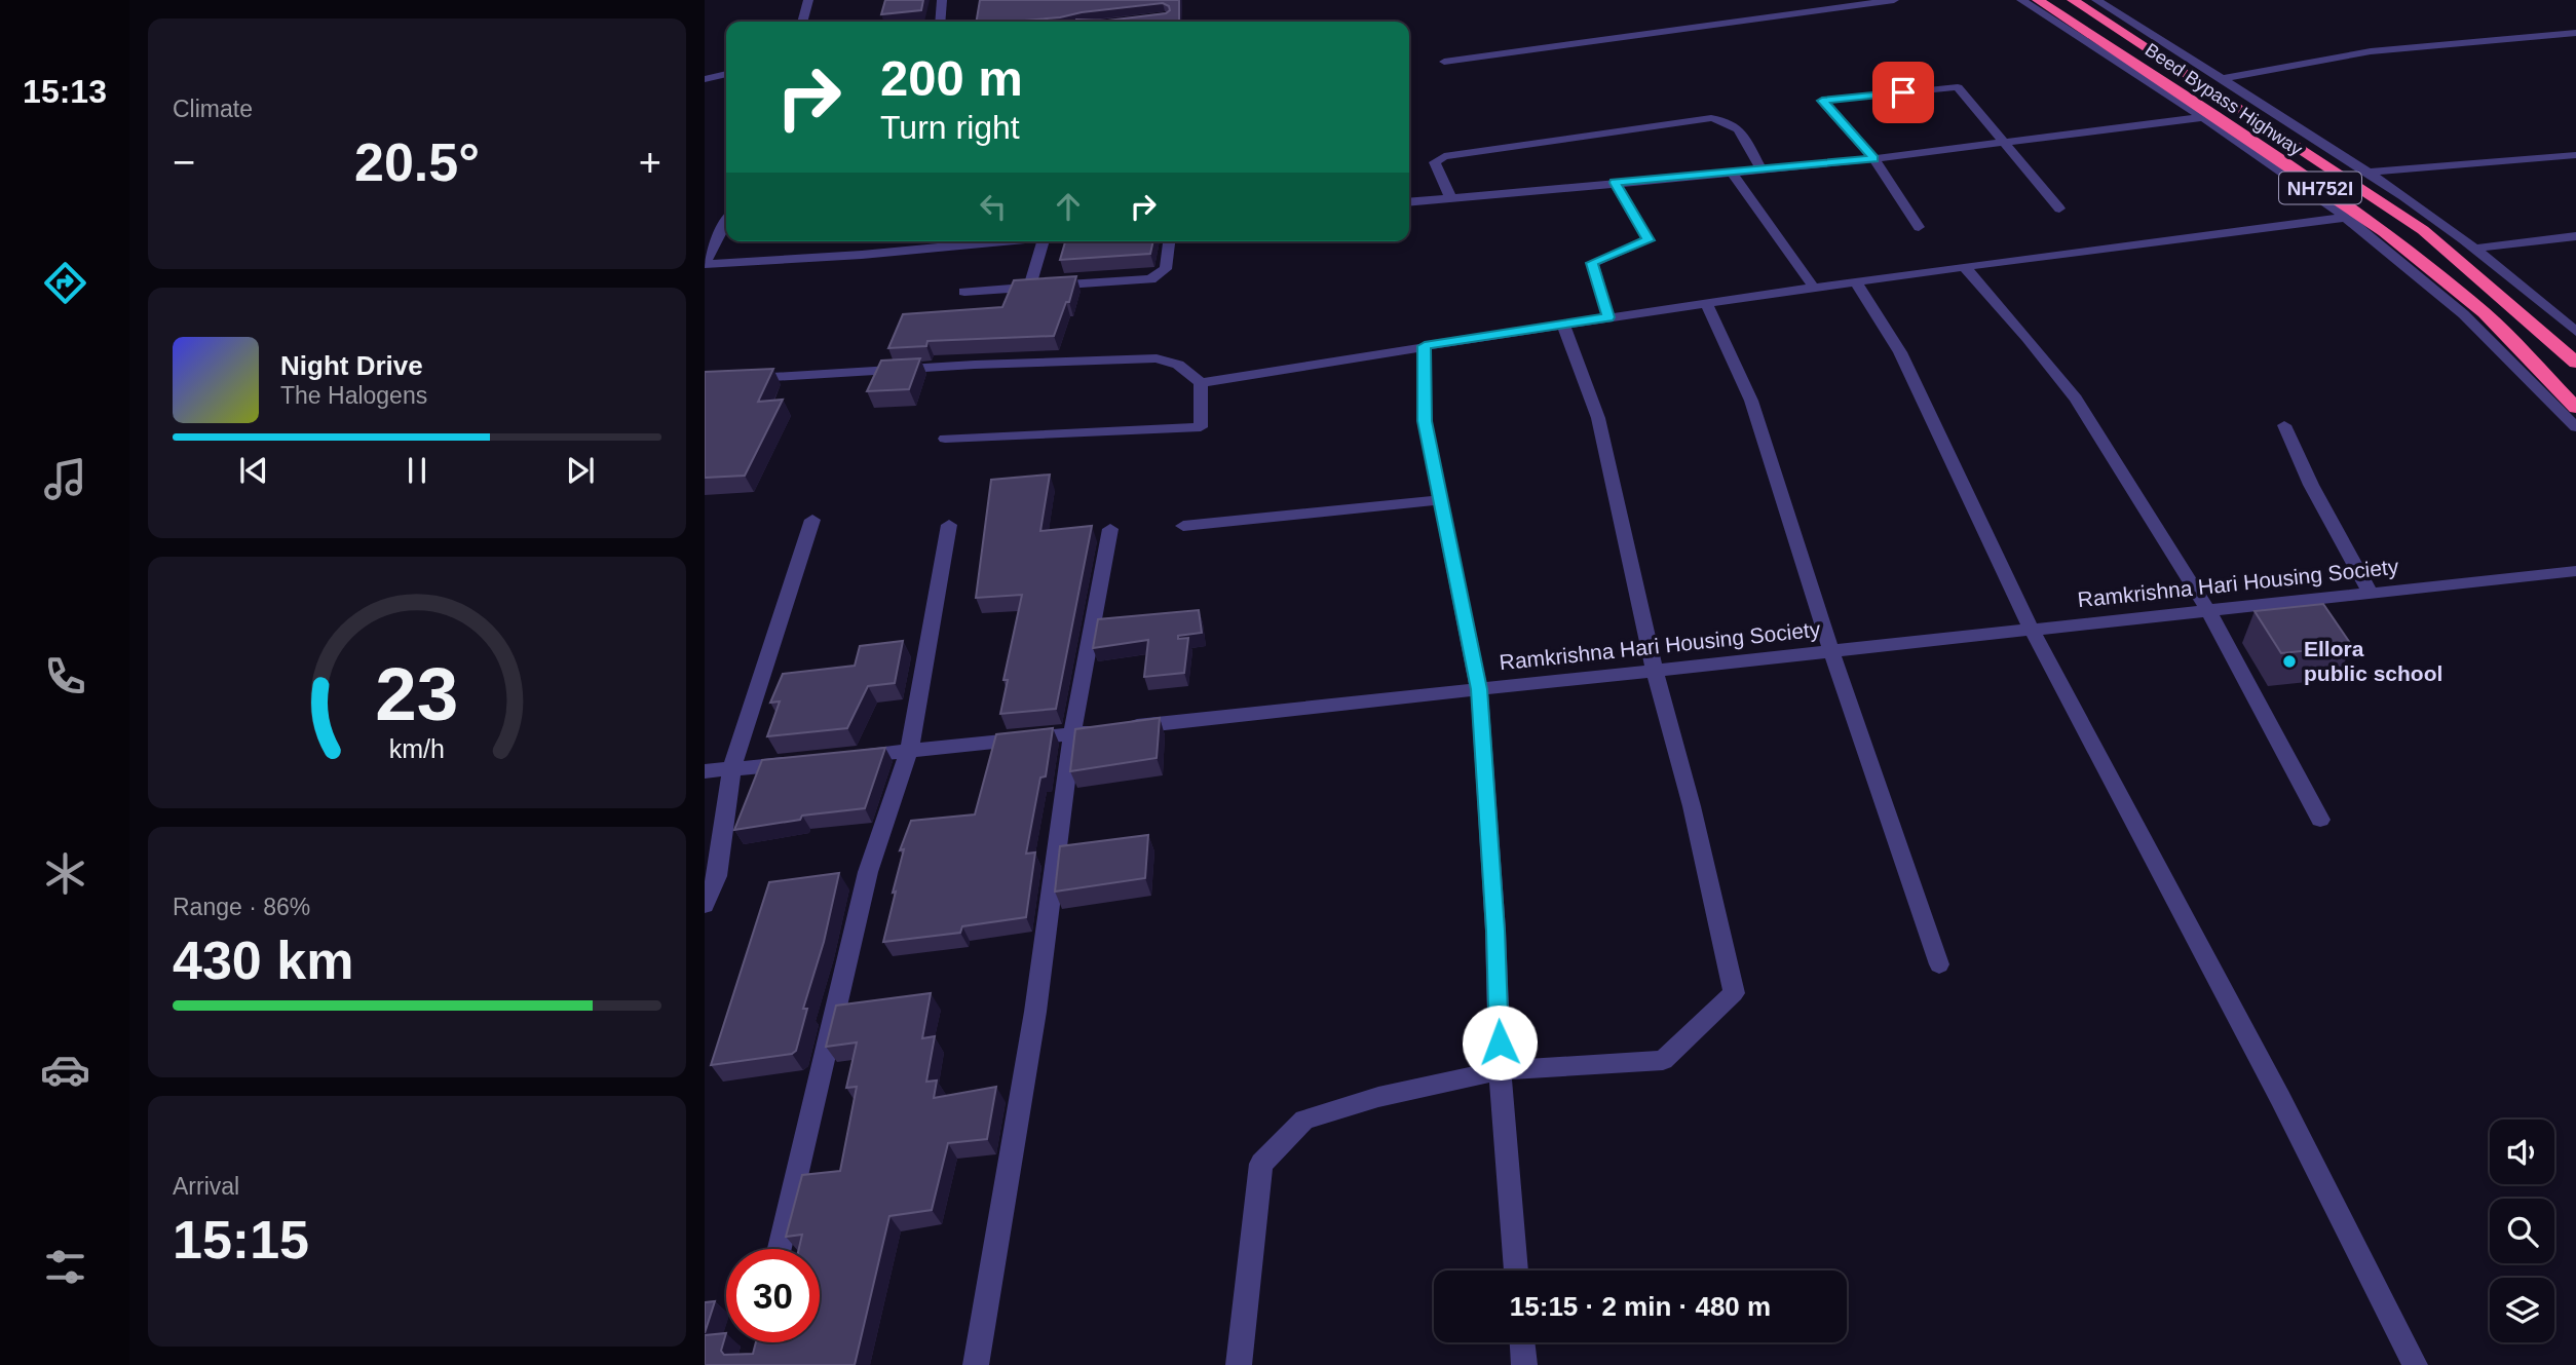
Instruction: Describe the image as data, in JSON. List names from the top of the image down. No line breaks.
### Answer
{"streets":{"highway":["Beed Bypass Highway","NH752I"],"street":["Ramkrishna Hari Housing Society"]},"places":["Ellora public school"],"page":{"tabs":"15:13","tile":["Climate",["Range · 86%","430 km"],["Arrival","15:15"]],"turn":["200 m","Turn right"],"heat":["−","20.5°","+"],"song":["Night Drive","The Halogens"],"limit":"30","trip":"15:15 · 2 min · 480 m","gauge":["23","km/h"]}}
